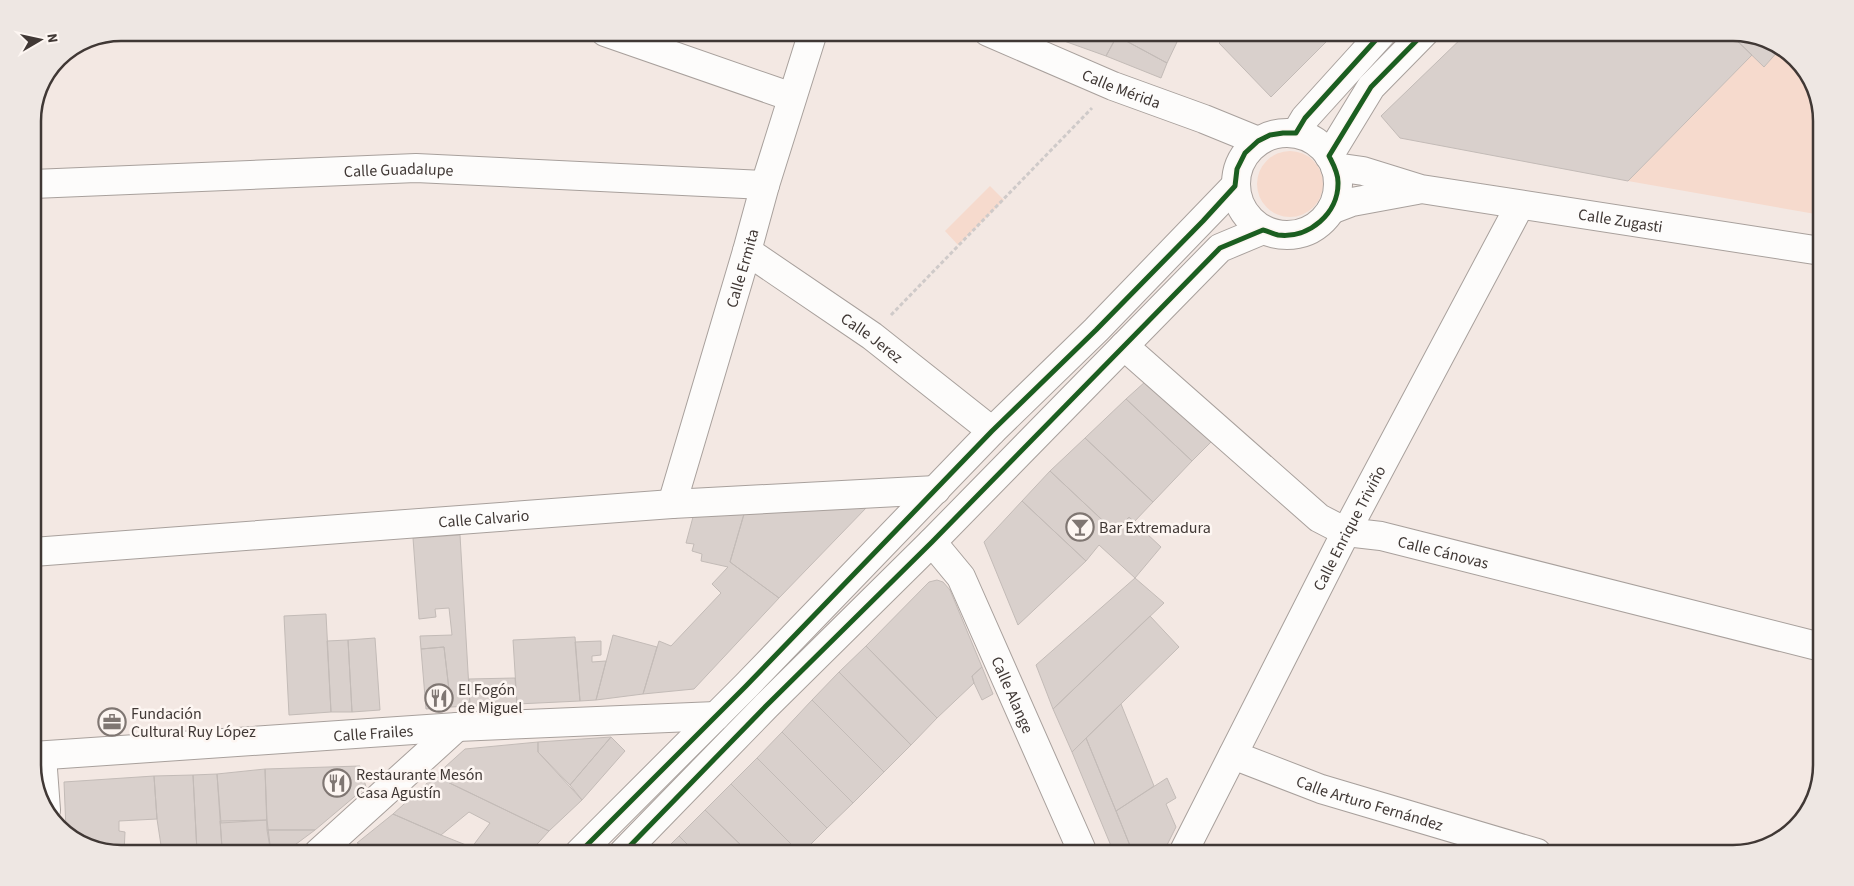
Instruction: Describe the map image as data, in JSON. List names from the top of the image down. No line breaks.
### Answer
{"streets":{"street":["Calle Mérida","Calle Guadalupe","Calle Zugasti","Calle Ermita","Calle Jerez","Calle Calvario","Calle Enrique Triviño","Calle Cánovas","Calle Alange","Calle Frailes","Calle Arturo Fernández"]},"crossings":[["Calle Mérida","Calle Zugasti"],["Calle Guadalupe","Calle Ermita"],["Calle Zugasti","Calle Enrique Triviño"],["Calle Ermita","Calle Jerez"],["Calle Ermita","Calle Calvario"],["Calle Enrique Triviño","Calle Cánovas"],["Calle Enrique Triviño","Calle Arturo Fernández"]],"places":{"bar":["Bar Extremadura"],"restaurant":["El Fogón de Miguel","Restaurante Mesón Casa Agustín"],"office":["Fundación Cultural Ruy López"]},"north":"right"}
